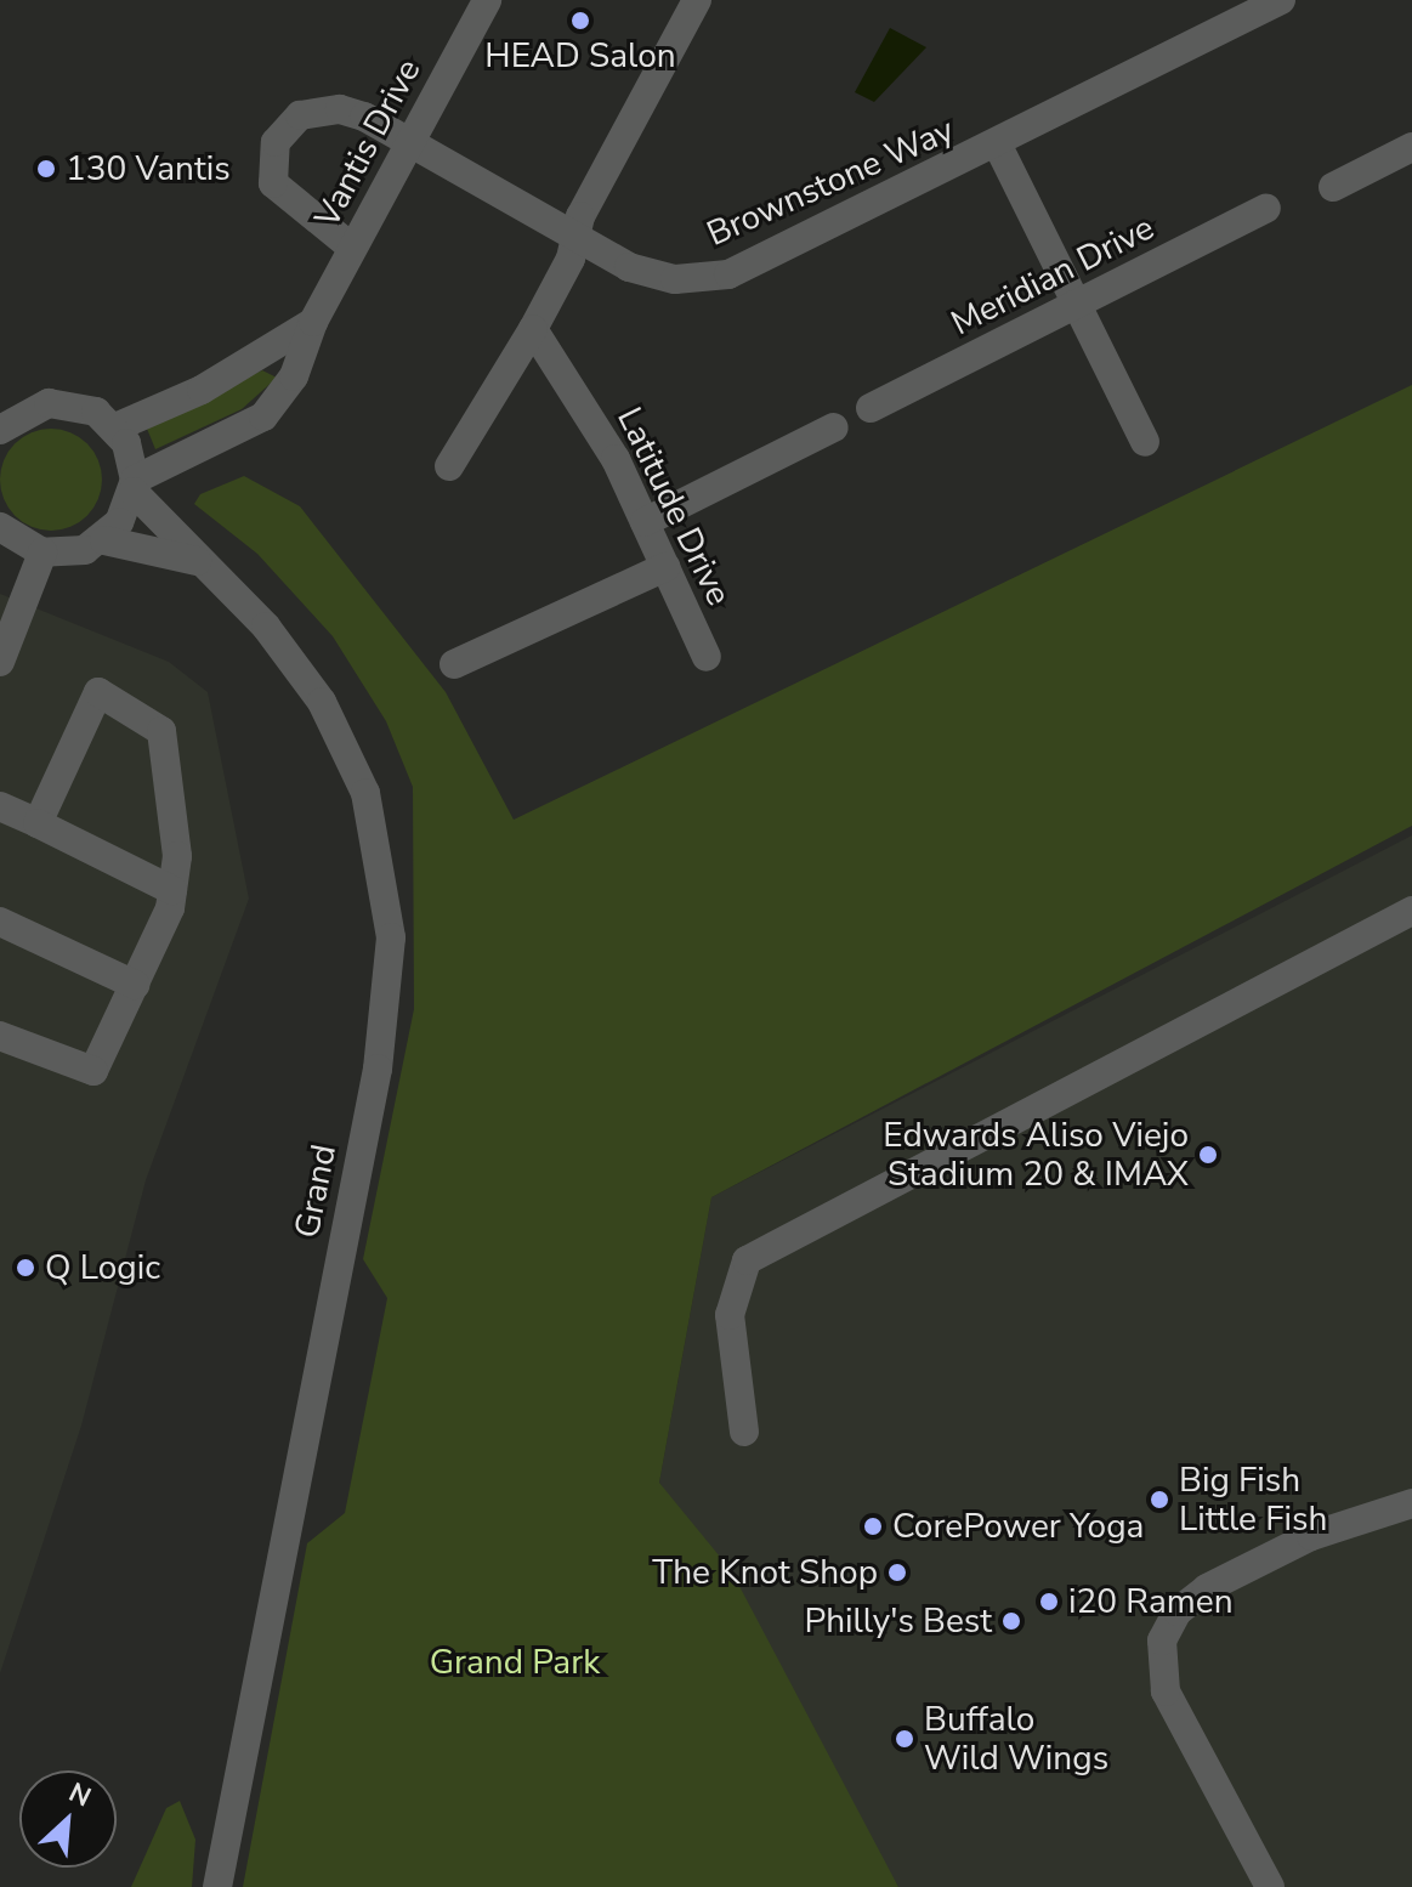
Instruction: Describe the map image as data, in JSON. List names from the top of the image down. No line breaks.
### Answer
{"streets":{"street":["Vantis Drive","Brownstone Way","Meridian Drive","Latitude Drive","Grand"]},"crossings":[["Vantis Drive","Brownstone Way"],["Vantis Drive","Grand"]],"parks":["Grand Park"],"places":["HEAD Salon","130 Vantis","Edwards Aliso Viejo Stadium 20 & IMAX","Q Logic","Big Fish Little Fish","CorePower Yoga","The Knot Shop","i20 Ramen","Philly's Best","Buffalo Wild Wings"],"north":"top right"}
